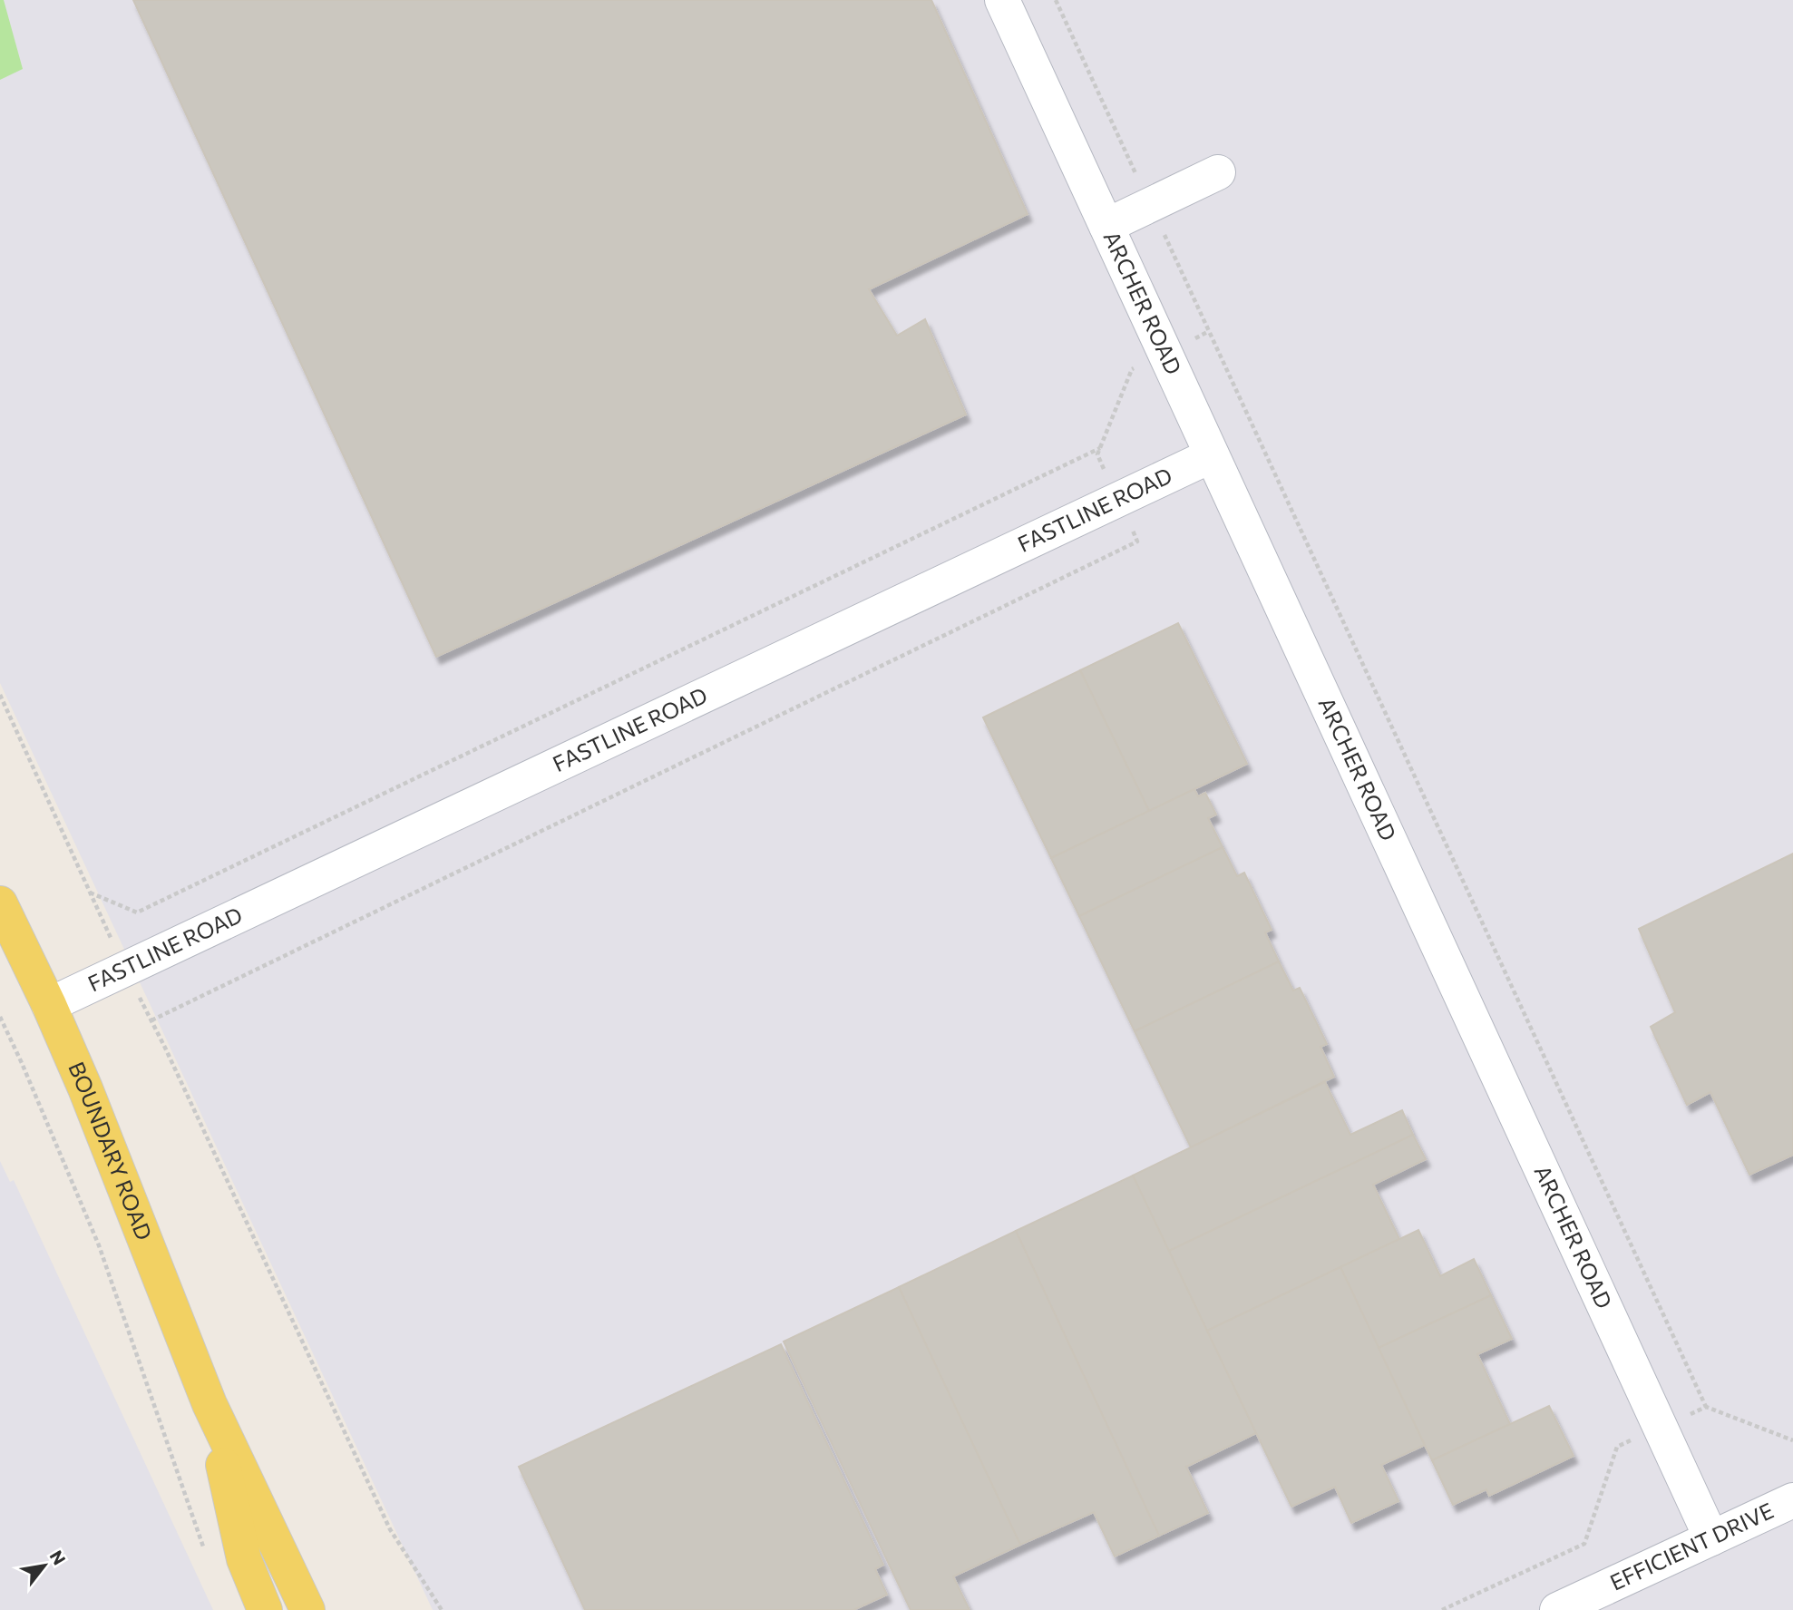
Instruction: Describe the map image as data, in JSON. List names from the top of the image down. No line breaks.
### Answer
{"streets":{"main road":["BOUNDARY ROAD"],"street":["ARCHER ROAD","FASTLINE ROAD","EFFICIENT DRIVE"]},"crossings":[["ARCHER ROAD","FASTLINE ROAD"],["ARCHER ROAD","EFFICIENT DRIVE"],["FASTLINE ROAD","BOUNDARY ROAD"]],"north":"top right"}
